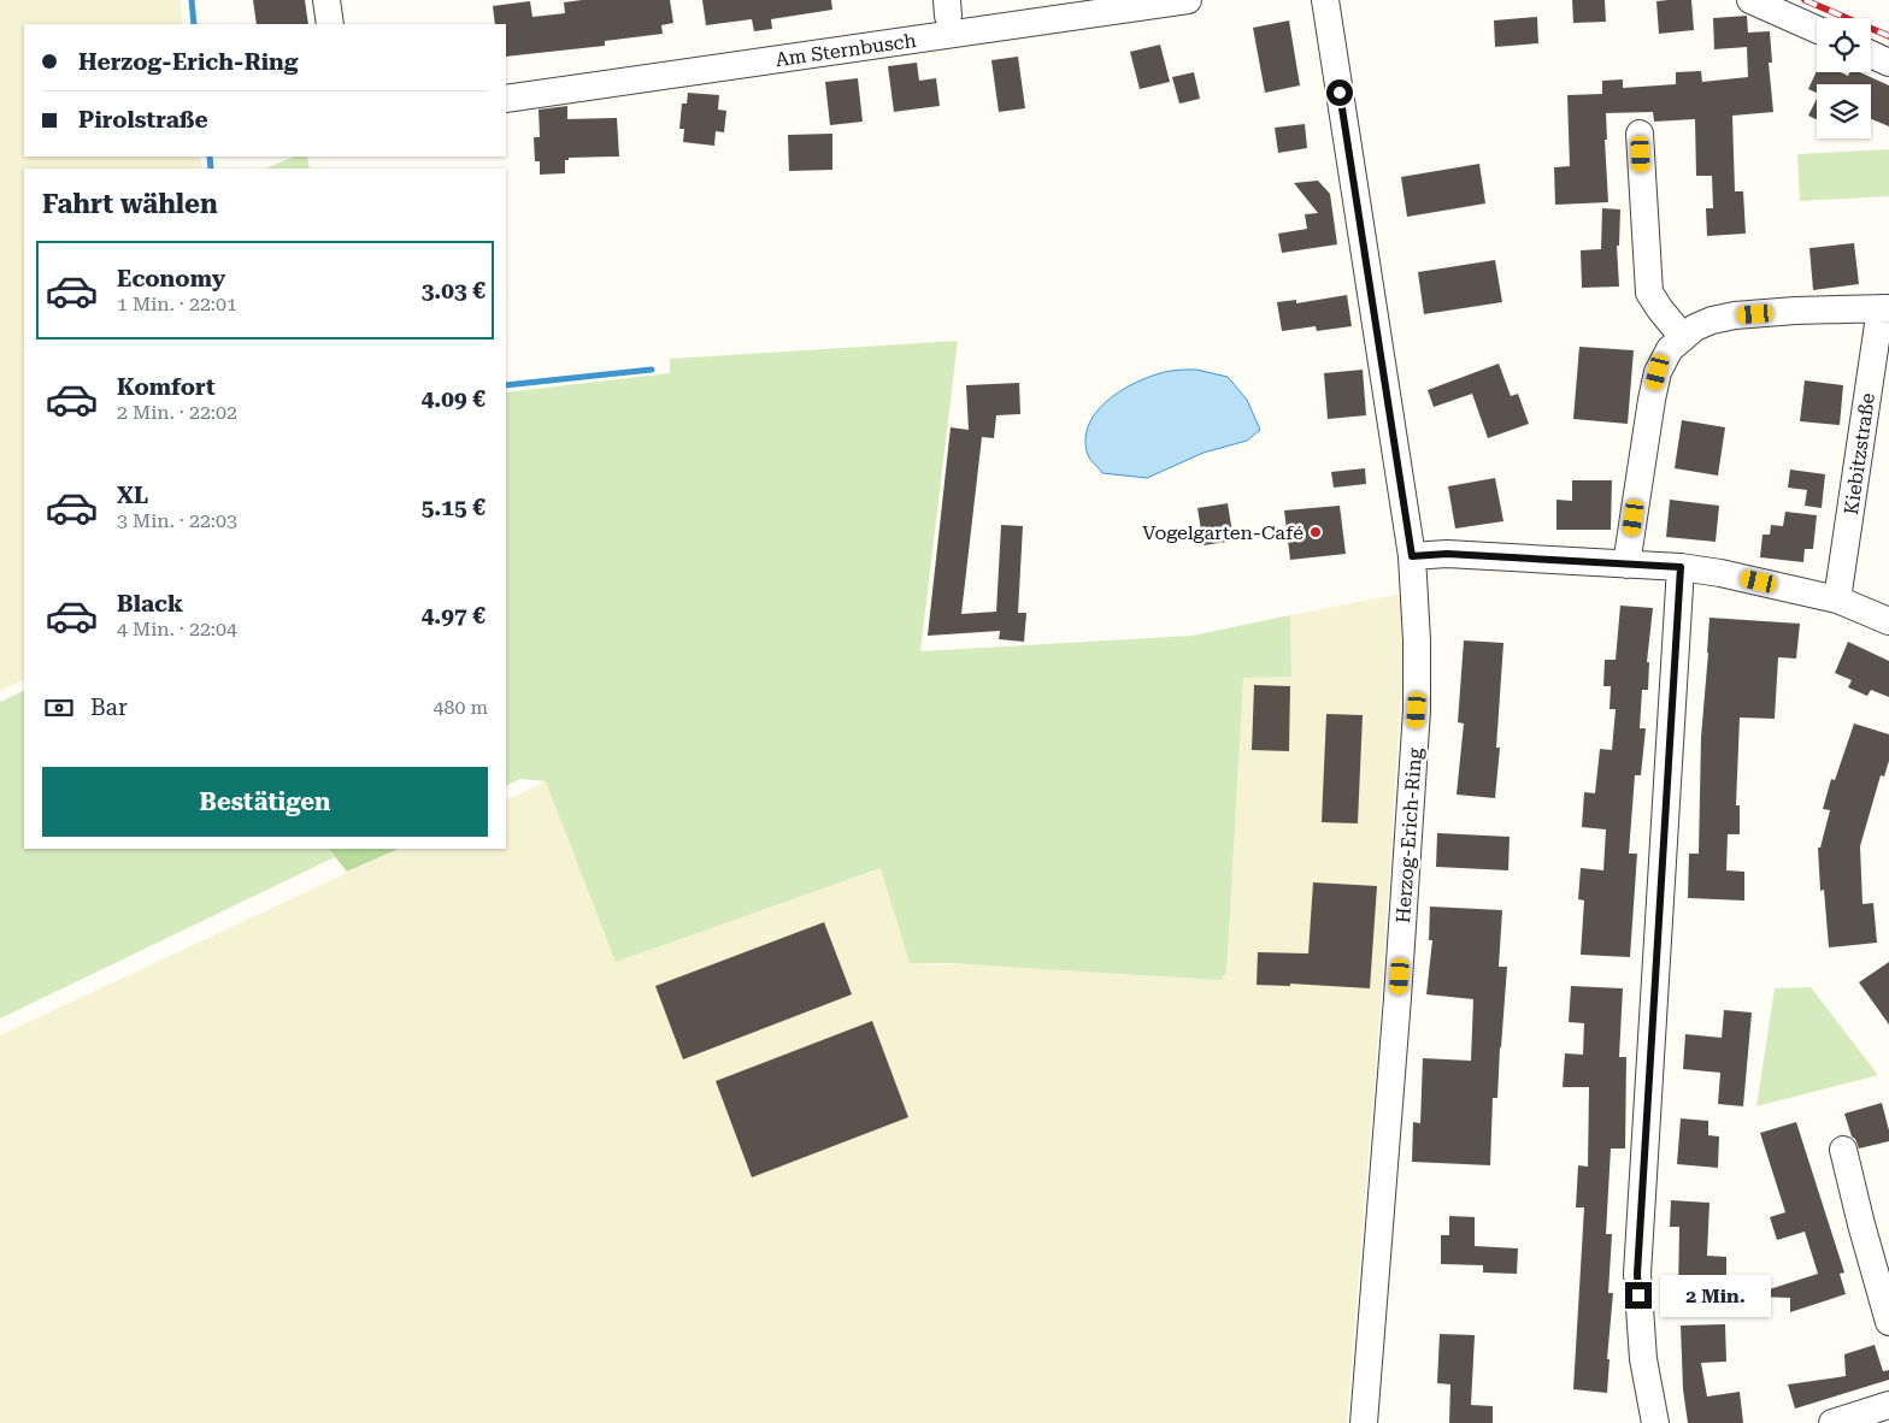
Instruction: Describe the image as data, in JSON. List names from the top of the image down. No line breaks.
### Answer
{"streets":{"street":["Am Sternbusch","Kiebitzstraße","Herzog-Erich-Ring"]},"places":["Vogelgarten-Café"],"page":{"banner":["Herzog-Erich-Ring","Pirolstraße"],"heading":"Fahrt wählen","list":[{"name":"Economy","note":"1 Min. · 22:01","value":"3.03 €"},{"name":"Komfort","note":"2 Min. · 22:02","value":"4.09 €"},{"name":"XL","note":"3 Min. · 22:03","value":"5.15 €"},{"name":"Black","note":"4 Min. · 22:04","value":"4.97 €"}],"pay":["Bar","480 m"],"buttons":"Bestätigen","bubble":"2 Min."}}
